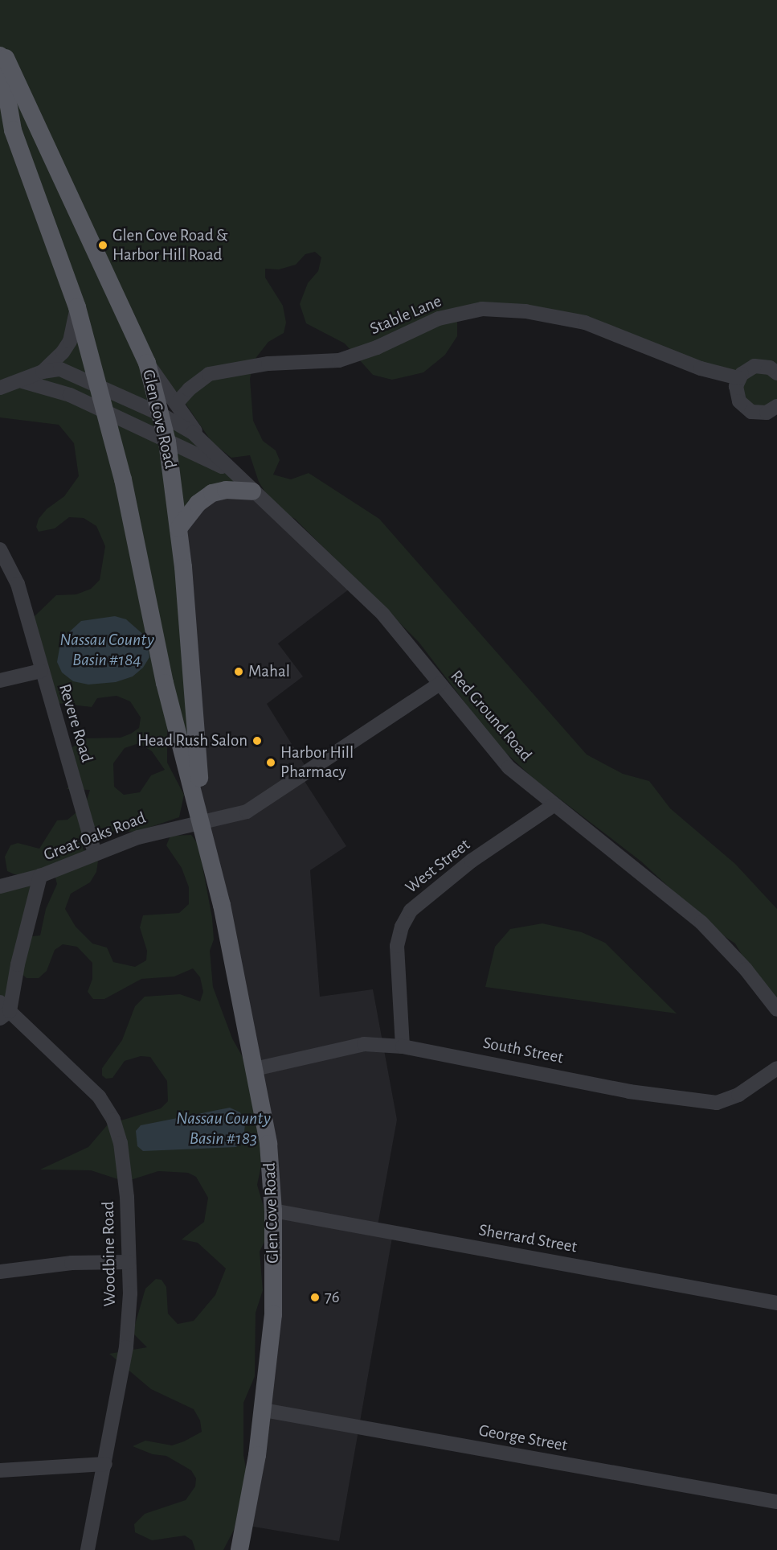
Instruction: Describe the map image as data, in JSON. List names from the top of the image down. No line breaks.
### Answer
{"streets":{"main road":["Glen Cove Road"],"street":["Stable Lane","Red Ground Road","Revere Road","Great Oaks Road","West Street","South Street","Sherrard Street","Woodbine Road","George Street"]},"crossings":[["Glen Cove Road","Red Ground Road"],["Glen Cove Road","Great Oaks Road"],["Glen Cove Road","South Street"],["Glen Cove Road","Sherrard Street"],["Glen Cove Road","George Street"],["Red Ground Road","Great Oaks Road"],["Red Ground Road","West Street"],["Revere Road","Great Oaks Road"],["West Street","South Street"]],"water":["Nassau County Basin #184","Nassau County Basin #183"],"places":["Glen Cove Road & Harbor Hill Road","Mahal","Head Rush Salon","Harbor Hill Pharmacy","76"]}
